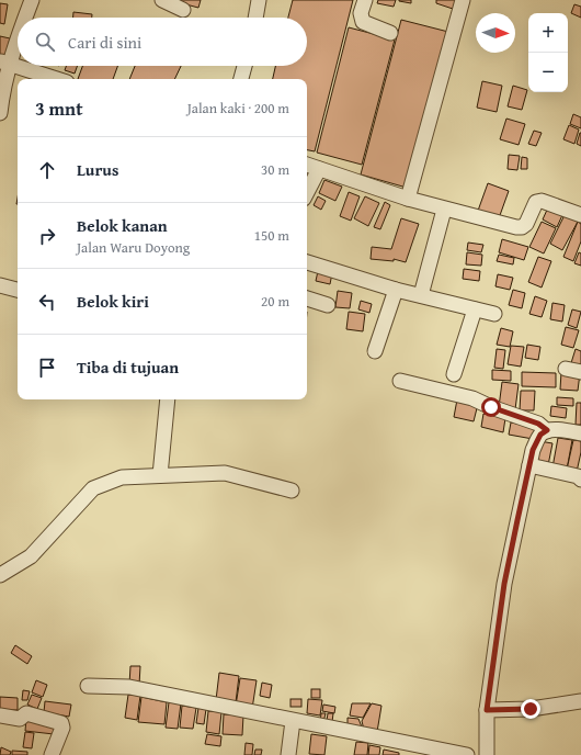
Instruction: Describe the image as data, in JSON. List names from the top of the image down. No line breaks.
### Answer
{"north":"right","page":{"map_buttons":["+","−"],"search":"Cari di sini","heading":["3 mnt","Jalan kaki · 200 m"],"list":[["Lurus","30 m"],["Belok kanan","Jalan Waru Doyong","150 m"],["Belok kiri","20 m"],"Tiba di tujuan"]}}
